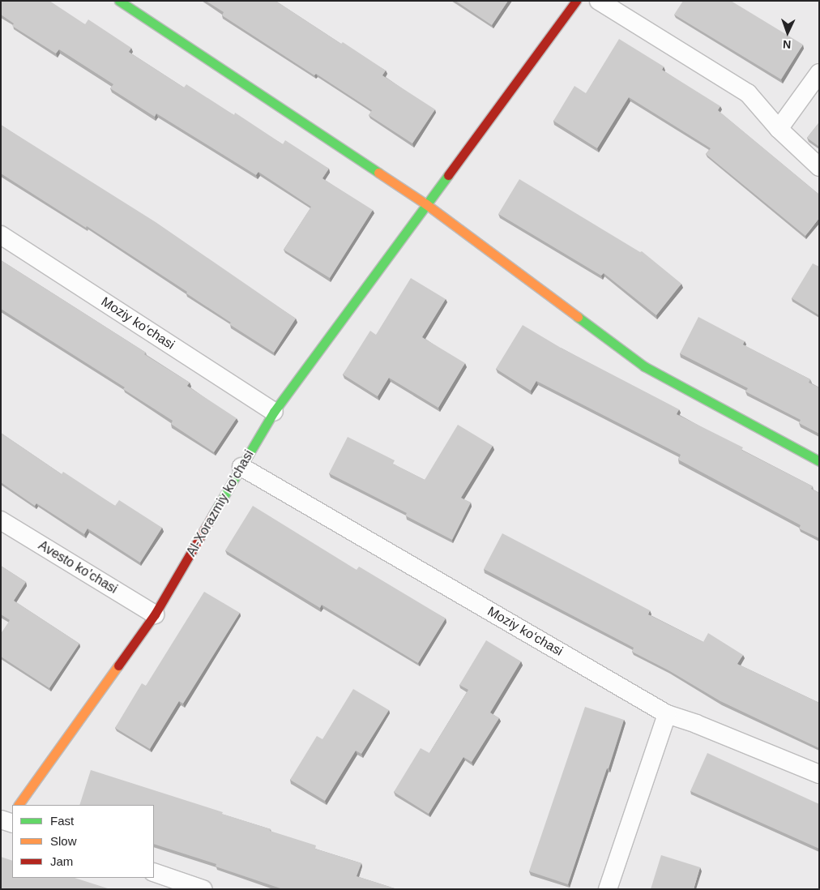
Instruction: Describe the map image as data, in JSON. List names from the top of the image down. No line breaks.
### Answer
{"streets":{"street":["Moziy ko‘chasi","Al-Xorazmiy ko'chasi","Avesto ko'chasi"]},"crossings":[["Moziy ko‘chasi","Al-Xorazmiy ko'chasi"],["Al-Xorazmiy ko'chasi","Avesto ko'chasi"]],"legend":["Fast","Slow","Jam"],"north":"bottom"}
